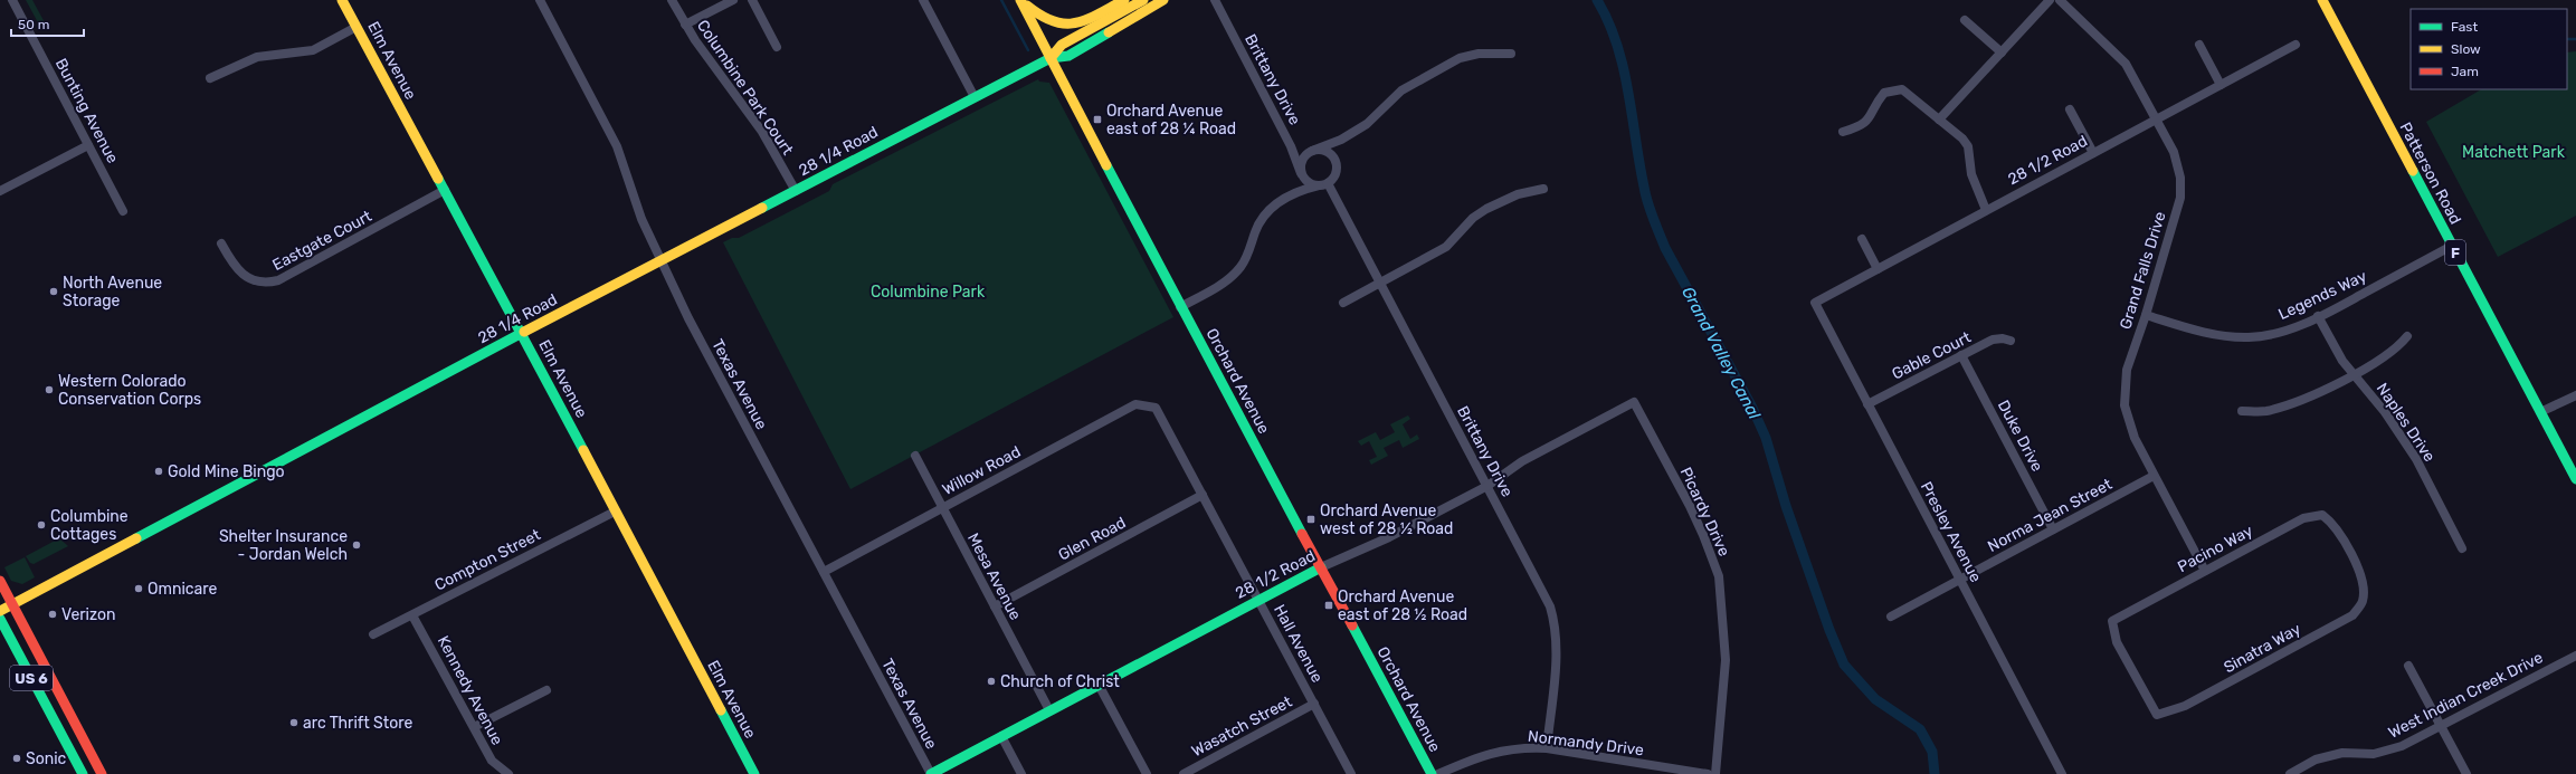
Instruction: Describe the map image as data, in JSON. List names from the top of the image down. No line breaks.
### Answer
{"streets":{"street":["Elm Avenue","Brittany Drive","Columbine Park Court","Bunting Avenue","28 1/4 Road","28 1/2 Road","Patterson Road","Eastgate Court","F","Grand Falls Drive","Legends Way","Gable Court","Orchard Avenue","Texas Avenue","Naples Drive","Duke Drive","Willow Road","Picardy Drive","Norma Jean Street","Presley Avenue","Glen Road","Pacino Way","Compton Street","Mesa Avenue","Hall Avenue","Sinatra Way","US 6","Kennedy Avenue","West Indian Creek Drive","Wasatch Street","Normandy Drive"]},"crossings":[["Elm Avenue","28 1/4 Road"],["Elm Avenue","Eastgate Court"],["Elm Avenue","Compton Street"],["Brittany Drive","28 1/2 Road"],["Brittany Drive","Normandy Drive"],["Columbine Park Court","28 1/4 Road"],["28 1/4 Road","Orchard Avenue"],["28 1/4 Road","Texas Avenue"],["28 1/4 Road","US 6"],["28 1/2 Road","Grand Falls Drive"],["28 1/2 Road","Orchard Avenue"],["28 1/2 Road","Texas Avenue"],["28 1/2 Road","Picardy Drive"],["28 1/2 Road","Presley Avenue"],["28 1/2 Road","Mesa Avenue"],["28 1/2 Road","Hall Avenue"],["Patterson Road","Legends Way"],["Grand Falls Drive","Legends Way"],["Grand Falls Drive","Norma Jean Street"],["Grand Falls Drive","Pacino Way"],["Legends Way","Naples Drive"],["Gable Court","Duke Drive"],["Gable Court","Presley Avenue"],["Texas Avenue","Willow Road"],["Duke Drive","Norma Jean Street"],["Willow Road","Mesa Avenue"],["Willow Road","Hall Avenue"],["Norma Jean Street","Presley Avenue"],["Glen Road","Mesa Avenue"],["Glen Road","Hall Avenue"],["Pacino Way","Sinatra Way"],["Compton Street","Kennedy Avenue"],["Hall Avenue","Wasatch Street"]],"water":["Grand Valley Canal"],"parks":["Matchett Park","Columbine Park"],"places":{"transit":["Orchard Avenue east of 28 ¼ Road","Orchard Avenue west of 28 ½ Road","Orchard Avenue east of 28 ½ Road"],"other":["North Avenue Storage","Western Colorado Conservation Corps","Gold Mine Bingo","Columbine Cottages","Shelter Insurance - Jordan Welch","Omnicare","Verizon","Church of Christ","arc Thrift Store","Sonic"]},"legend":["Fast","Slow","Jam"],"scale_bar":"50 m"}
